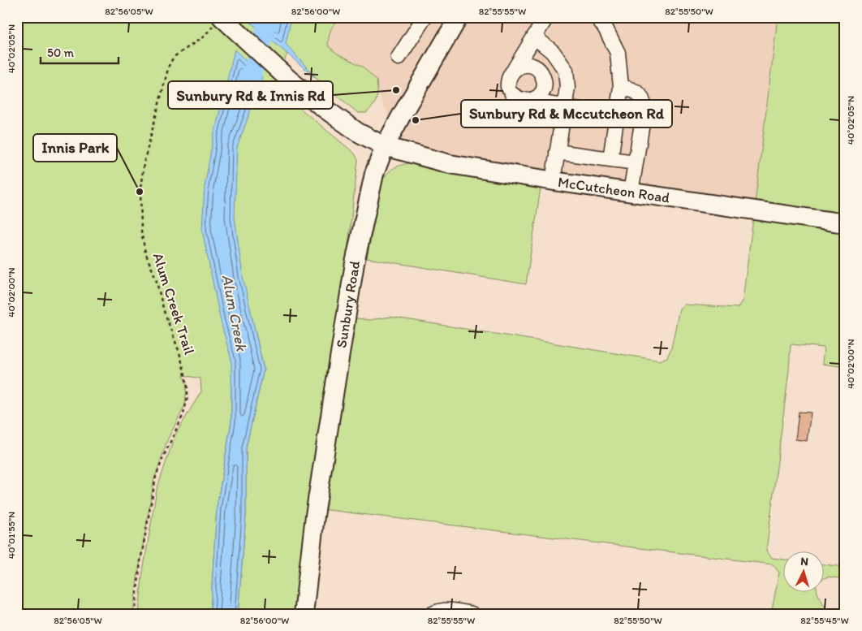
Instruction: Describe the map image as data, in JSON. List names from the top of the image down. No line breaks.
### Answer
{"streets":{"main road":["McCutcheon Road","Sunbury Road"],"path":["Alum Creek Trail"]},"crossings":[["McCutcheon Road","Alum Creek Trail"],["McCutcheon Road","Sunbury Road"]],"water":["Alum Creek"],"places":["Sunbury Rd & Innis Rd","Sunbury Rd & Mccutcheon Rd","Innis Park"],"scale_bar":"50 m","north":"top","coordinates":["82°56'05\"W","82°56'00\"W","82°55'55\"W","82°55'50\"W","40°02'05\"N","40°02'00\"N","40°01'55\"N","82°55'45\"W"]}
